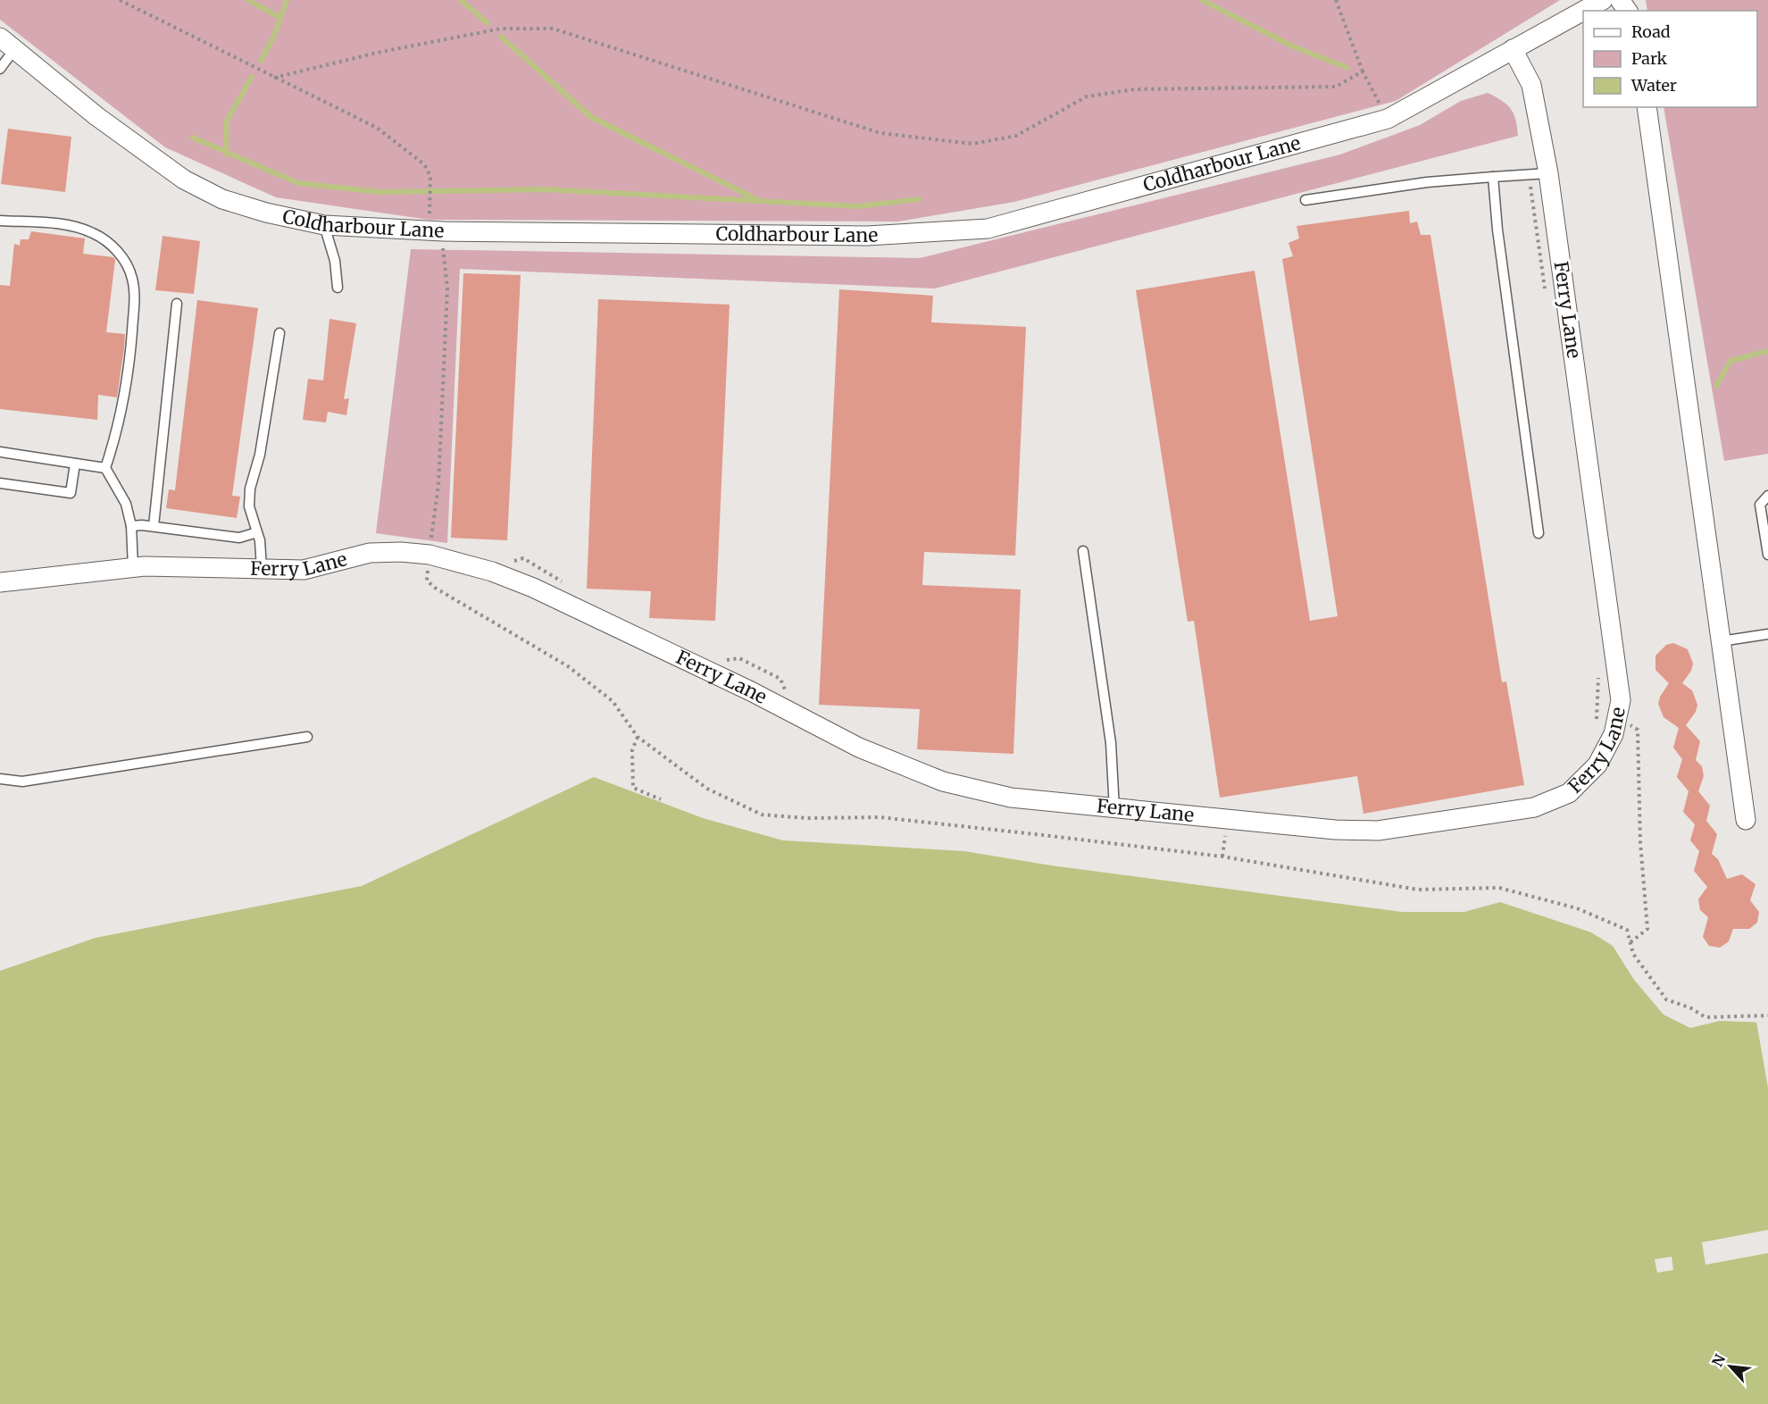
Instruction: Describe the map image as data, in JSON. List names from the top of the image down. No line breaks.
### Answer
{"streets":{"street":["Coldharbour Lane","Ferry Lane"]},"crossings":[["Coldharbour Lane","Ferry Lane"]],"legend":["Road","Park","Water"],"north":"top left"}
